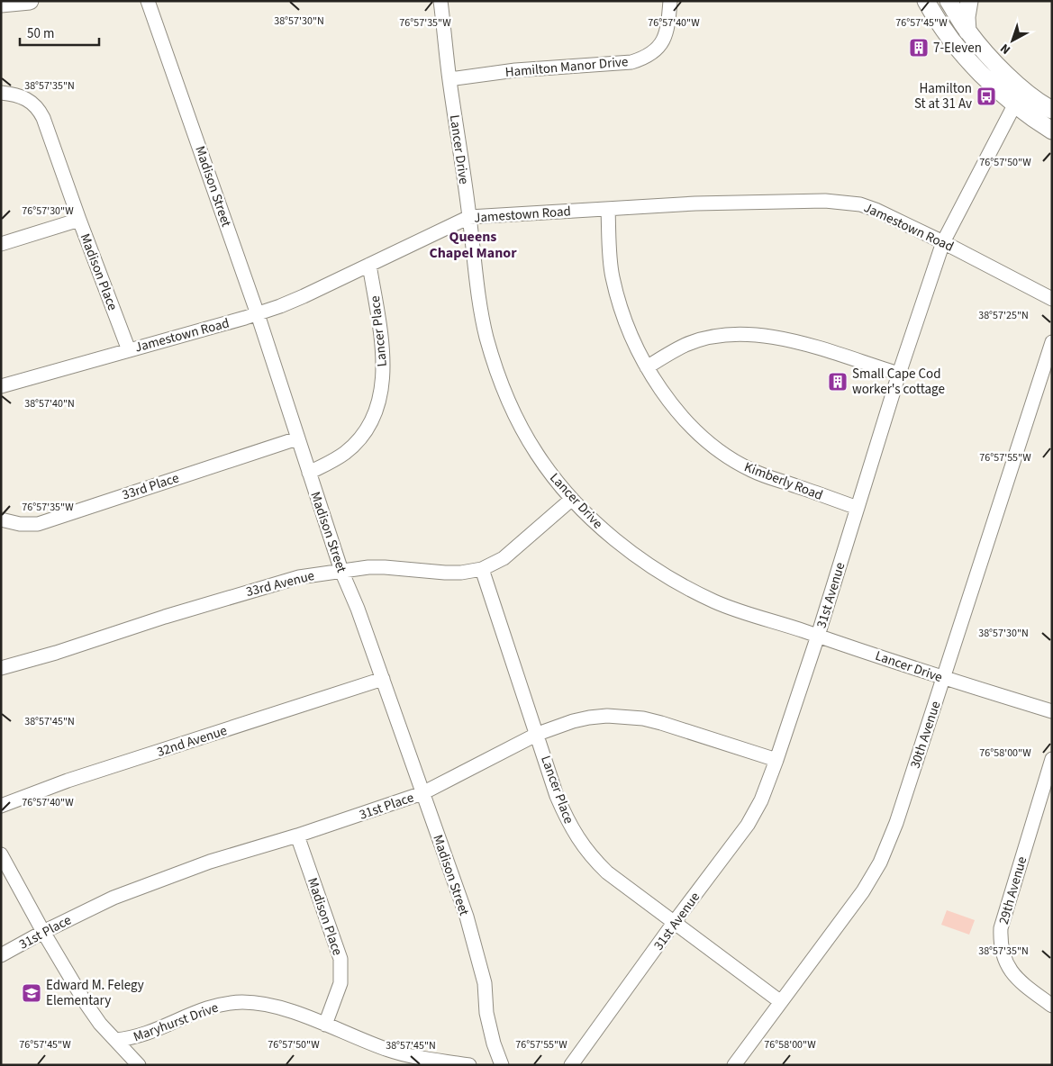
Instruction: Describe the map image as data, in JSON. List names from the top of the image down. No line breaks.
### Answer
{"streets":{"street":["Hamilton Manor Drive","Lancer Drive","Madison Street","Jamestown Road","Madison Place","Lancer Place","Kimberly Road","33rd Place","33rd Avenue","31st Avenue","30th Avenue","32nd Avenue","31st Place","29th Avenue","Maryhurst Drive"]},"crossings":[["Hamilton Manor Drive","Lancer Drive"],["Lancer Drive","Jamestown Road"],["Lancer Drive","33rd Avenue"],["Lancer Drive","31st Avenue"],["Lancer Drive","30th Avenue"],["Madison Street","Jamestown Road"],["Madison Street","Lancer Place"],["Madison Street","33rd Place"],["Madison Street","33rd Avenue"],["Madison Street","32nd Avenue"],["Madison Street","31st Place"],["Jamestown Road","Madison Place"],["Jamestown Road","Lancer Place"],["Jamestown Road","Kimberly Road"],["Jamestown Road","31st Avenue"],["Madison Place","31st Place"],["Madison Place","Maryhurst Drive"],["Lancer Place","33rd Avenue"],["Lancer Place","31st Avenue"],["Lancer Place","30th Avenue"],["Lancer Place","31st Place"],["Kimberly Road","31st Avenue"],["31st Avenue","31st Place"]],"districts":["Queens Chapel Manor"],"places":{"building":["7-Eleven","Small Cape Cod worker's cottage"],"bus stop":["Hamilton St at 31 Av"],"school or university":["Edward M. Felegy Elementary"]},"scale_bar":"50 m","north":"bottom left","coordinates":["38°57'30\"N","76°57'35\"W","76°57'40\"W","76°57'45\"W","38°57'35\"N","76°57'50\"W","76°57'30\"W","38°57'25\"N","38°57'40\"N","76°57'55\"W","38°57'45\"N","76°58'00\"W"]}
